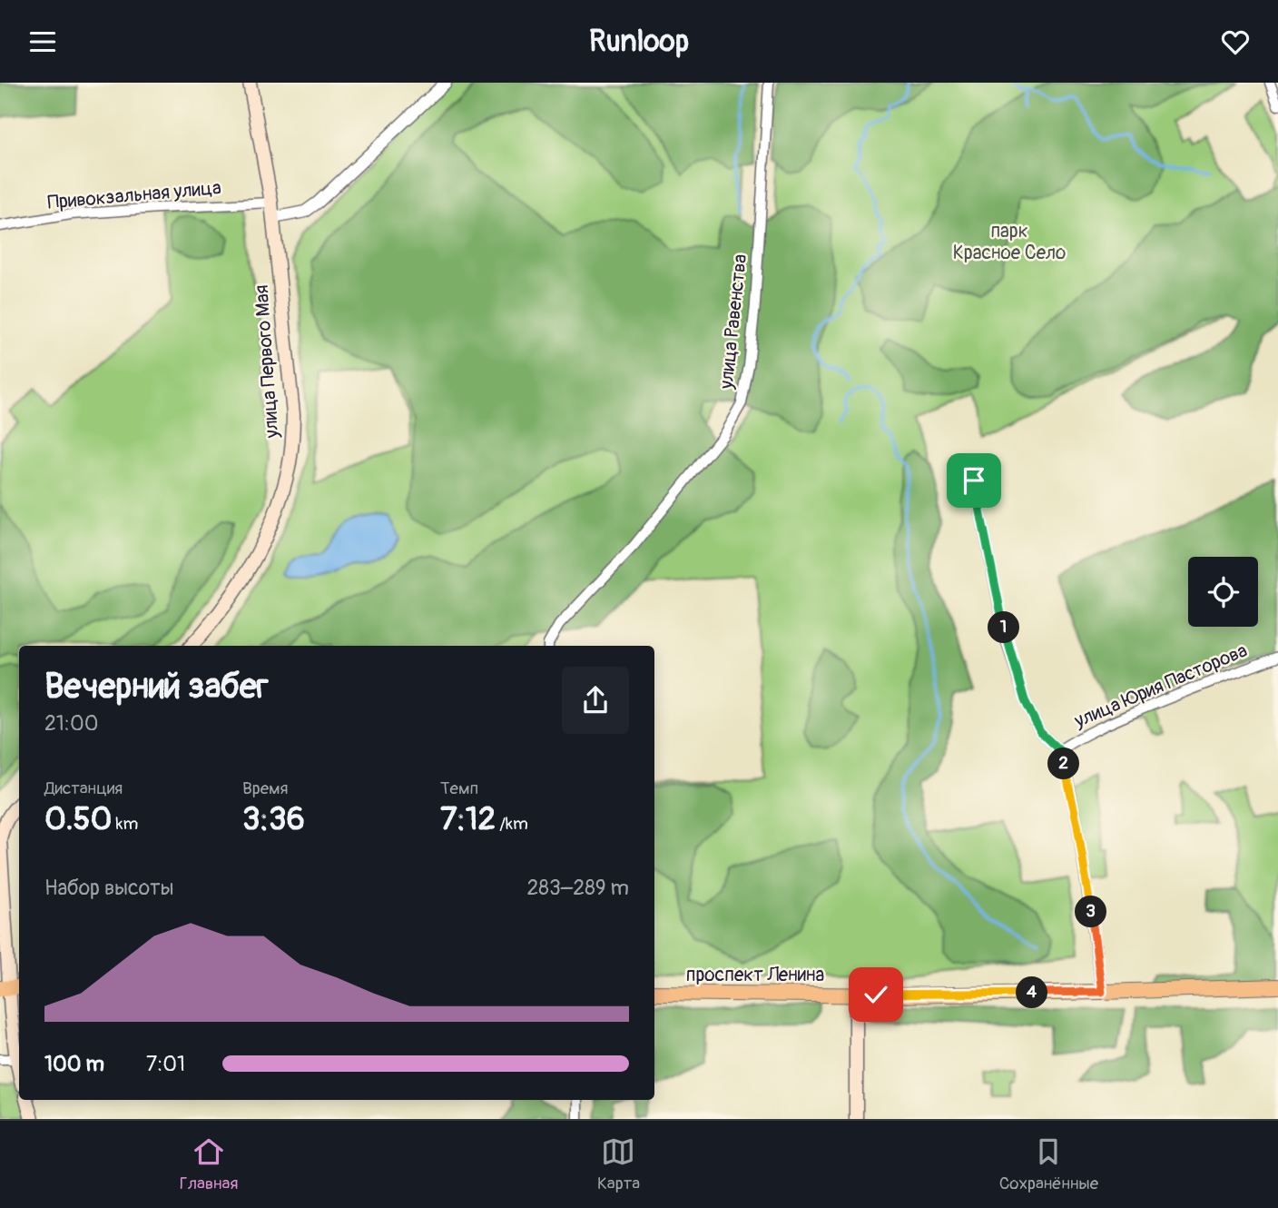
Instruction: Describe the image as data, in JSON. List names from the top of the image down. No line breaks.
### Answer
{"streets":{"main road":["улица Первого Мая","проспект Ленина"],"street":["Привокзальная улица","улица Равенства","улица Юрия Пасторова"]},"crossings":[["Привокзальная улица","улица Первого Мая"]],"parks":["парк Красное Село"],"page":{"header":"Runloop","pins":["1","2","3","4"],"heading":["Вечерний забег","21:00"],"stats":[["Дистанция","0.50 km"],["Время","3:36"],["Темп","7:12 /km"]],"chart":["Набор высоты","283–289 m"],"list":[{"name":"100 m","note":"7:01"}],"tabs":["Главная","Карта","Сохранённые"]}}
